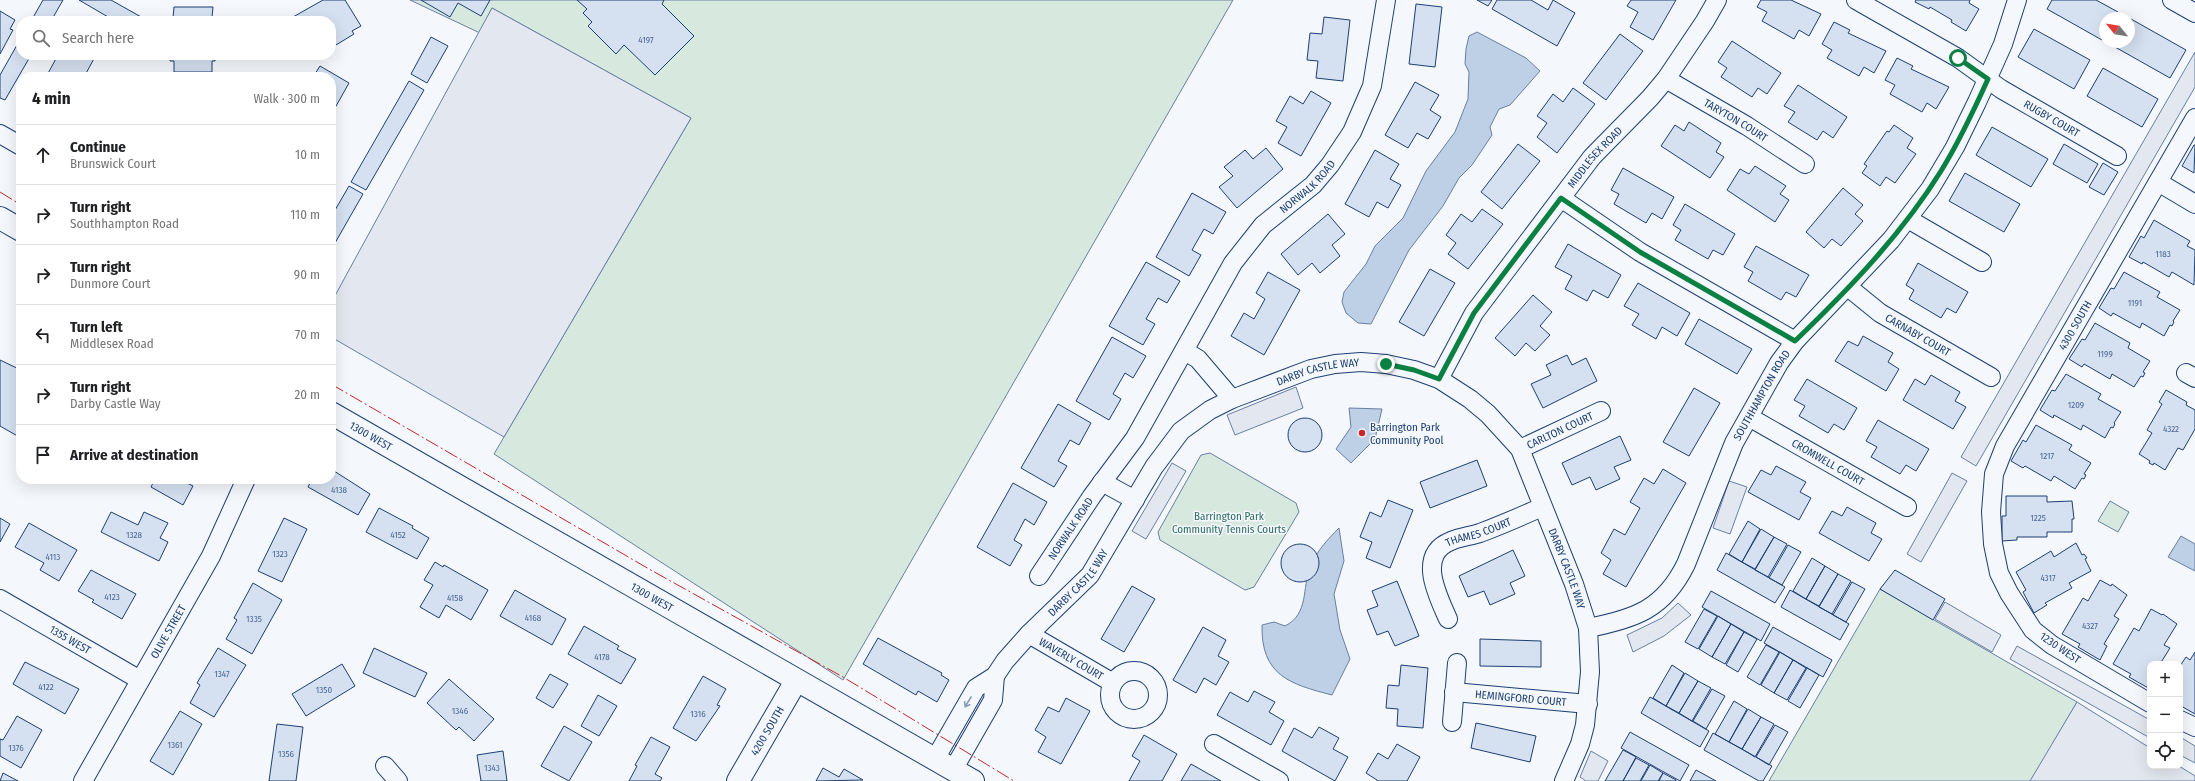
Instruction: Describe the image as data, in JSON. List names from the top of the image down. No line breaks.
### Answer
{"streets":{"street":["RUGBY COURT","TARYTON COURT","MIDDLESEX ROAD","NORWALK ROAD","4300 SOUTH","CARNABY COURT","DARBY CASTLE WAY","SOUTHHAMPTON ROAD","CARLTON COURT","1300 WEST","CROMWELL COURT","THAMES COURT","OLIVE STREET","1355 WEST","1230 WEST","WAVERLY COURT","HEMINGFORD COURT","4200 SOUTH"]},"crossings":[["RUGBY COURT","SOUTHHAMPTON ROAD"],["TARYTON COURT","MIDDLESEX ROAD"],["MIDDLESEX ROAD","DARBY CASTLE WAY"],["4300 SOUTH","1230 WEST"],["CARNABY COURT","SOUTHHAMPTON ROAD"],["DARBY CASTLE WAY","SOUTHHAMPTON ROAD"],["DARBY CASTLE WAY","CARLTON COURT"],["DARBY CASTLE WAY","1300 WEST"],["DARBY CASTLE WAY","THAMES COURT"],["DARBY CASTLE WAY","WAVERLY COURT"],["DARBY CASTLE WAY","HEMINGFORD COURT"],["SOUTHHAMPTON ROAD","CROMWELL COURT"],["1300 WEST","4200 SOUTH"],["OLIVE STREET","1355 WEST"]],"parks":["Barrington Park Community Tennis Courts"],"places":["Barrington Park Community Pool"],"house_numbers":["4197","1183","1191","1199","1209","4322","1217","4138","1225","1328","4152","1323","4113","4317","4123","4158","4168","1335","4327","4178","1347","4122","1350","1346","1316","1361","1376","1356","1343"],"north":"top left","page":{"search":"Search here","heading":["4 min","Walk · 300 m"],"list":[["Continue","Brunswick Court","10 m"],["Turn right","Southhampton Road","110 m"],["Turn right","Dunmore Court","90 m"],["Turn left","Middlesex Road","70 m"],["Turn right","Darby Castle Way","20 m"],"Arrive at destination"],"map_buttons":["+","−"]}}
